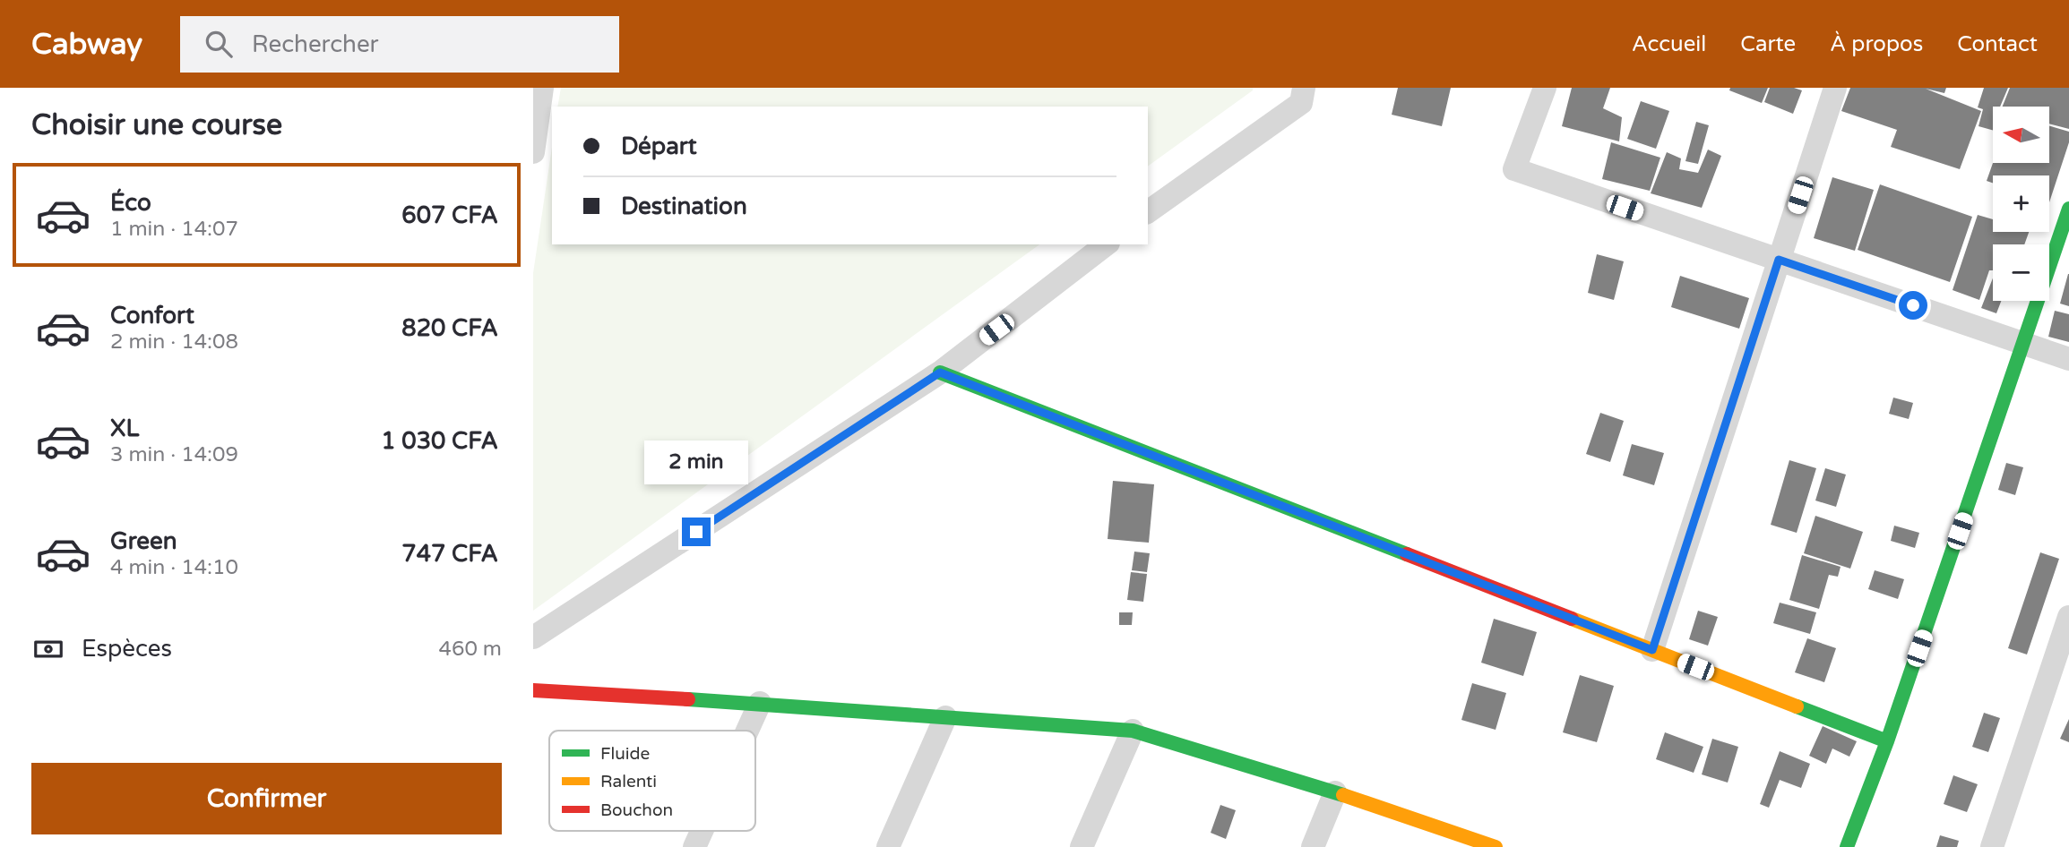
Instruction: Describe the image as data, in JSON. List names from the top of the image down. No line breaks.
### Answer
{"legend":["Fluide","Ralenti","Bouchon"],"north":"left","page":{"header":"Cabway","search":"Rechercher","nav":["Accueil","Carte","À propos","Contact"],"heading":"Choisir une course","map_buttons":["+","−"],"banner":["Départ","Destination"],"list":[{"name":"Éco","note":"1 min · 14:07","value":"607 CFA"},{"name":"Confort","note":"2 min · 14:08","value":"820 CFA"},{"name":"XL","note":"3 min · 14:09","value":"1 030 CFA"},{"name":"Green","note":"4 min · 14:10","value":"747 CFA"}],"bubble":"2 min","pay":["Espèces","460 m"],"buttons":"Confirmer"}}
